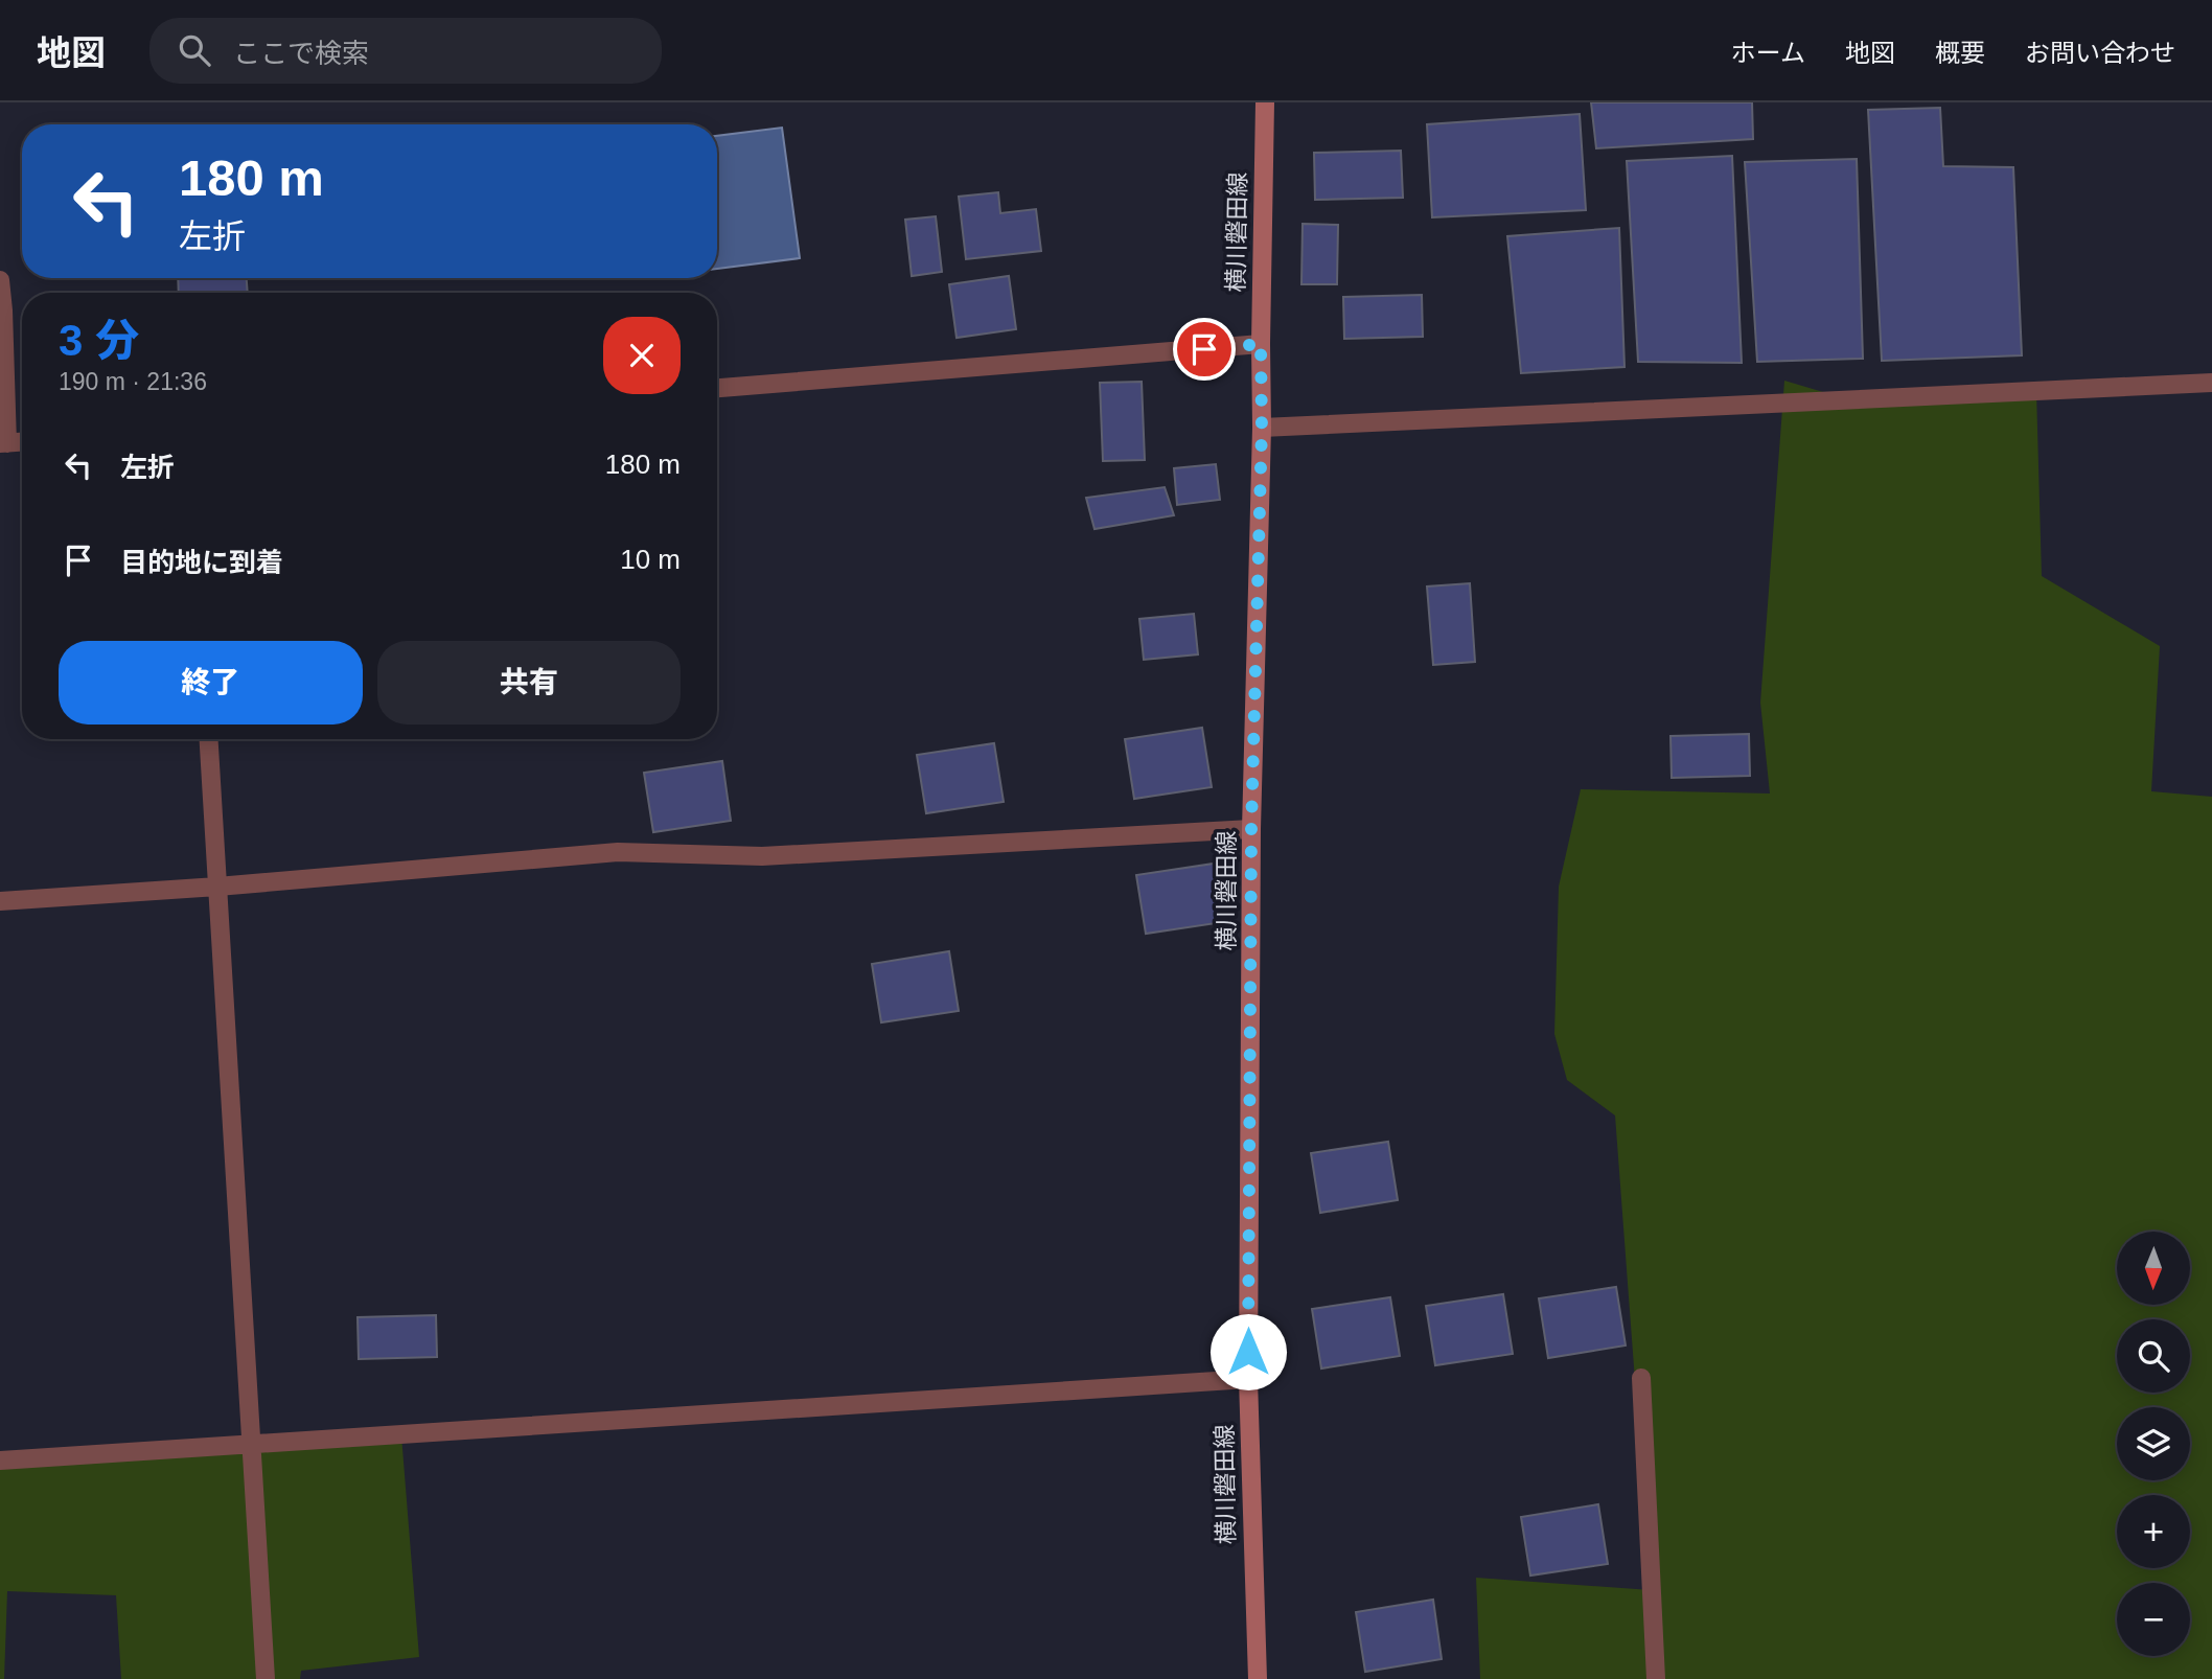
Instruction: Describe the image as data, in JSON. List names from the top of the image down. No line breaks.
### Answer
{"streets":{"main road":["横川磐田線"]},"north":"bottom","page":{"header":"地図","search":"ここで検索","nav":["ホーム","地図","概要","お問い合わせ"],"turn":["180 m","左折"],"heading":["3 分","190 m · 21:36"],"list":[{"name":"左折","value":"180 m"},{"name":"目的地に到着","value":"10 m"}],"buttons":["終了","共有"],"map_buttons":["+","−"]}}
